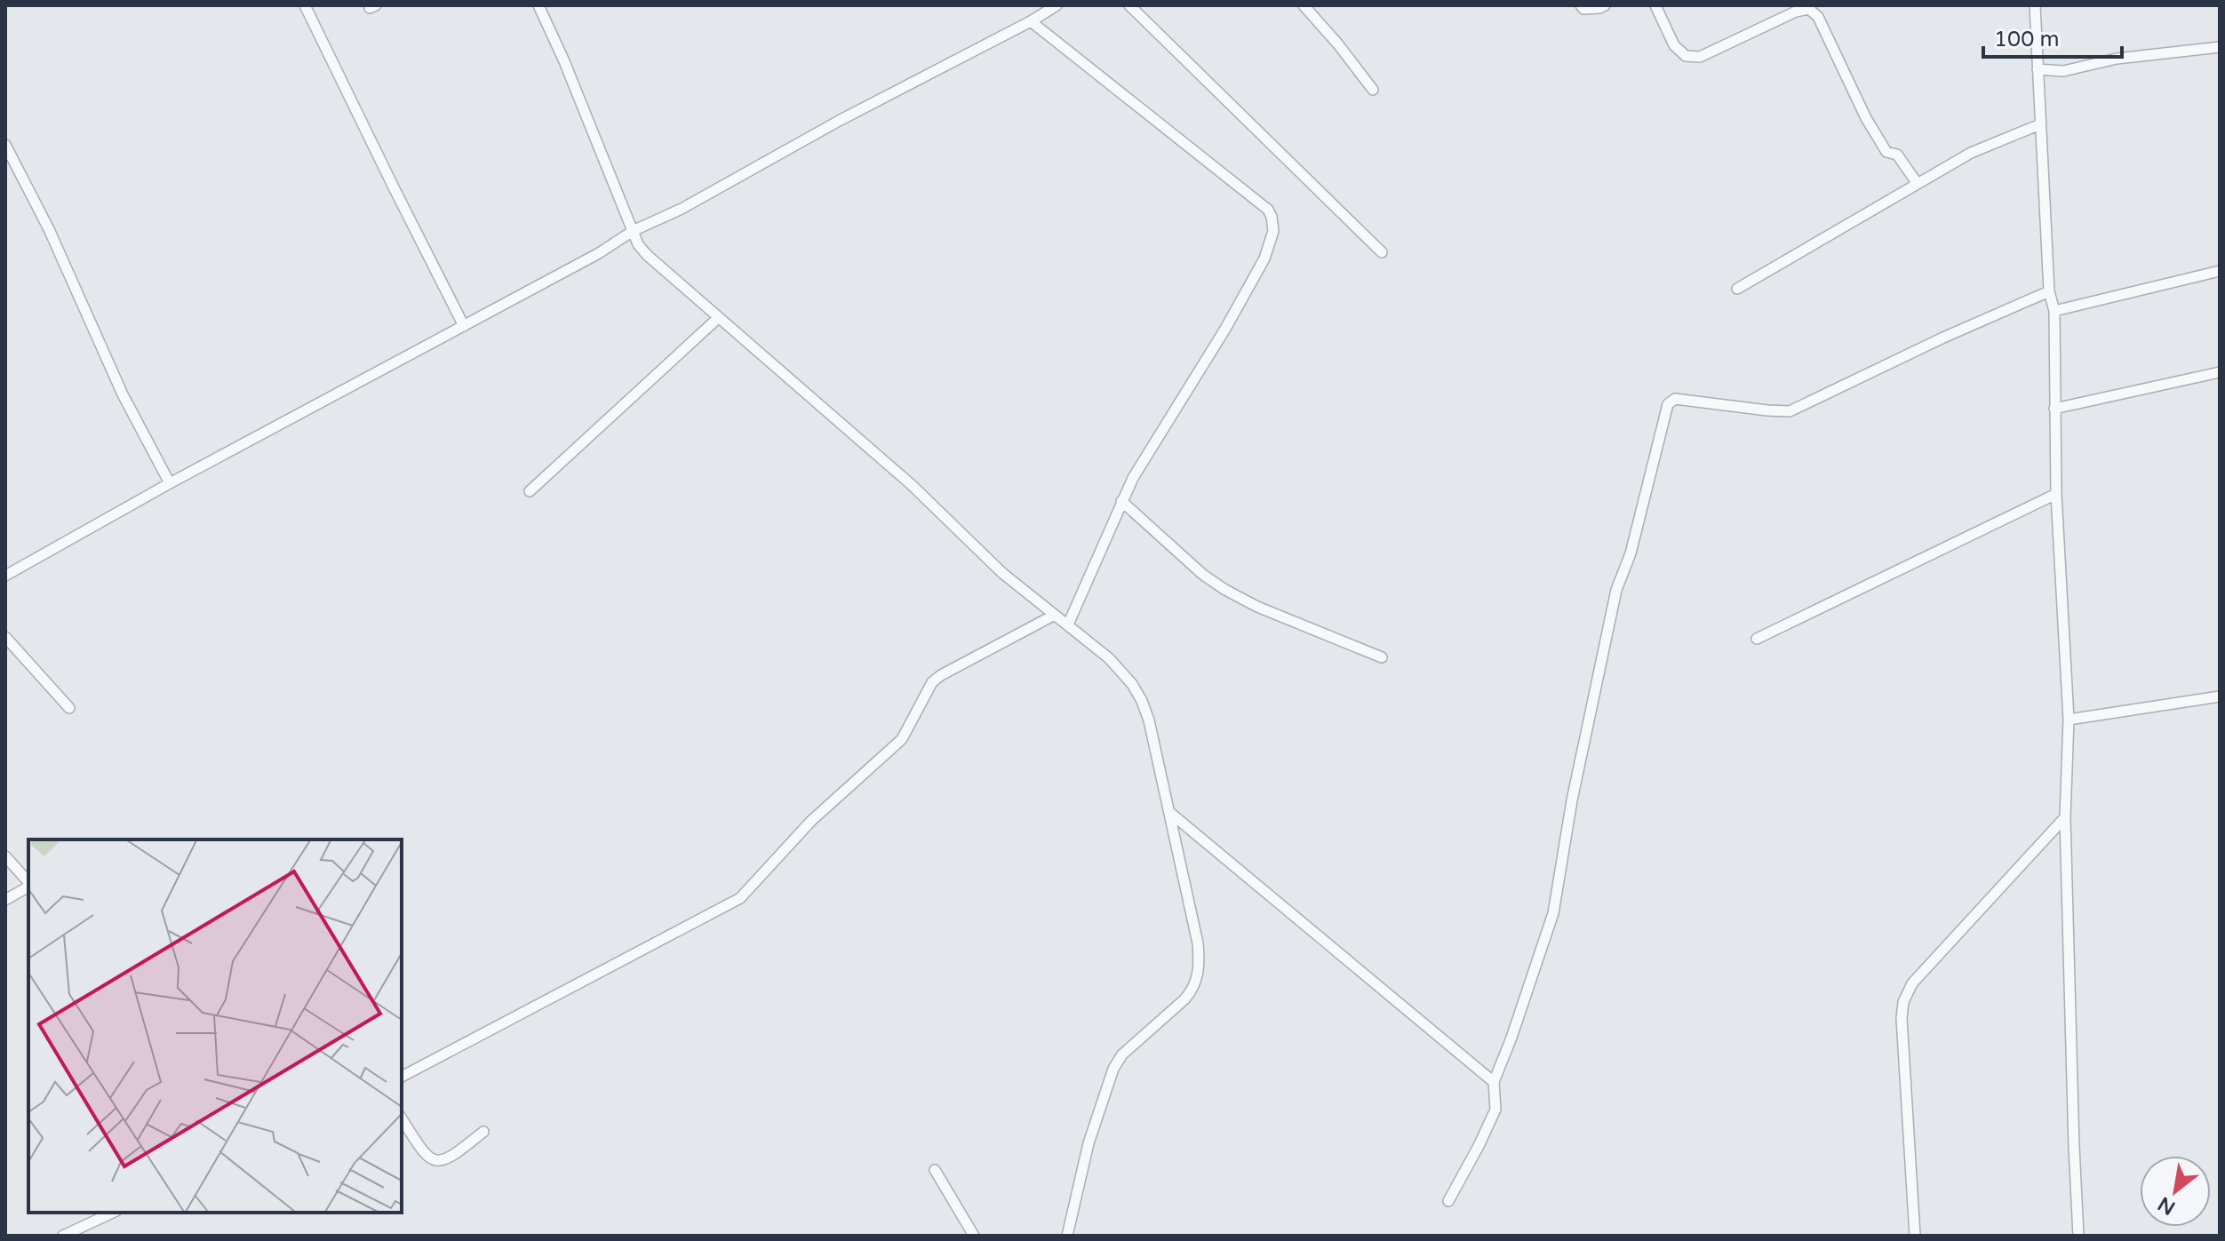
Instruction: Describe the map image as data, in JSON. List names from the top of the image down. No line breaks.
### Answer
{"scale_bar":"100 m","north":"bottom left"}
